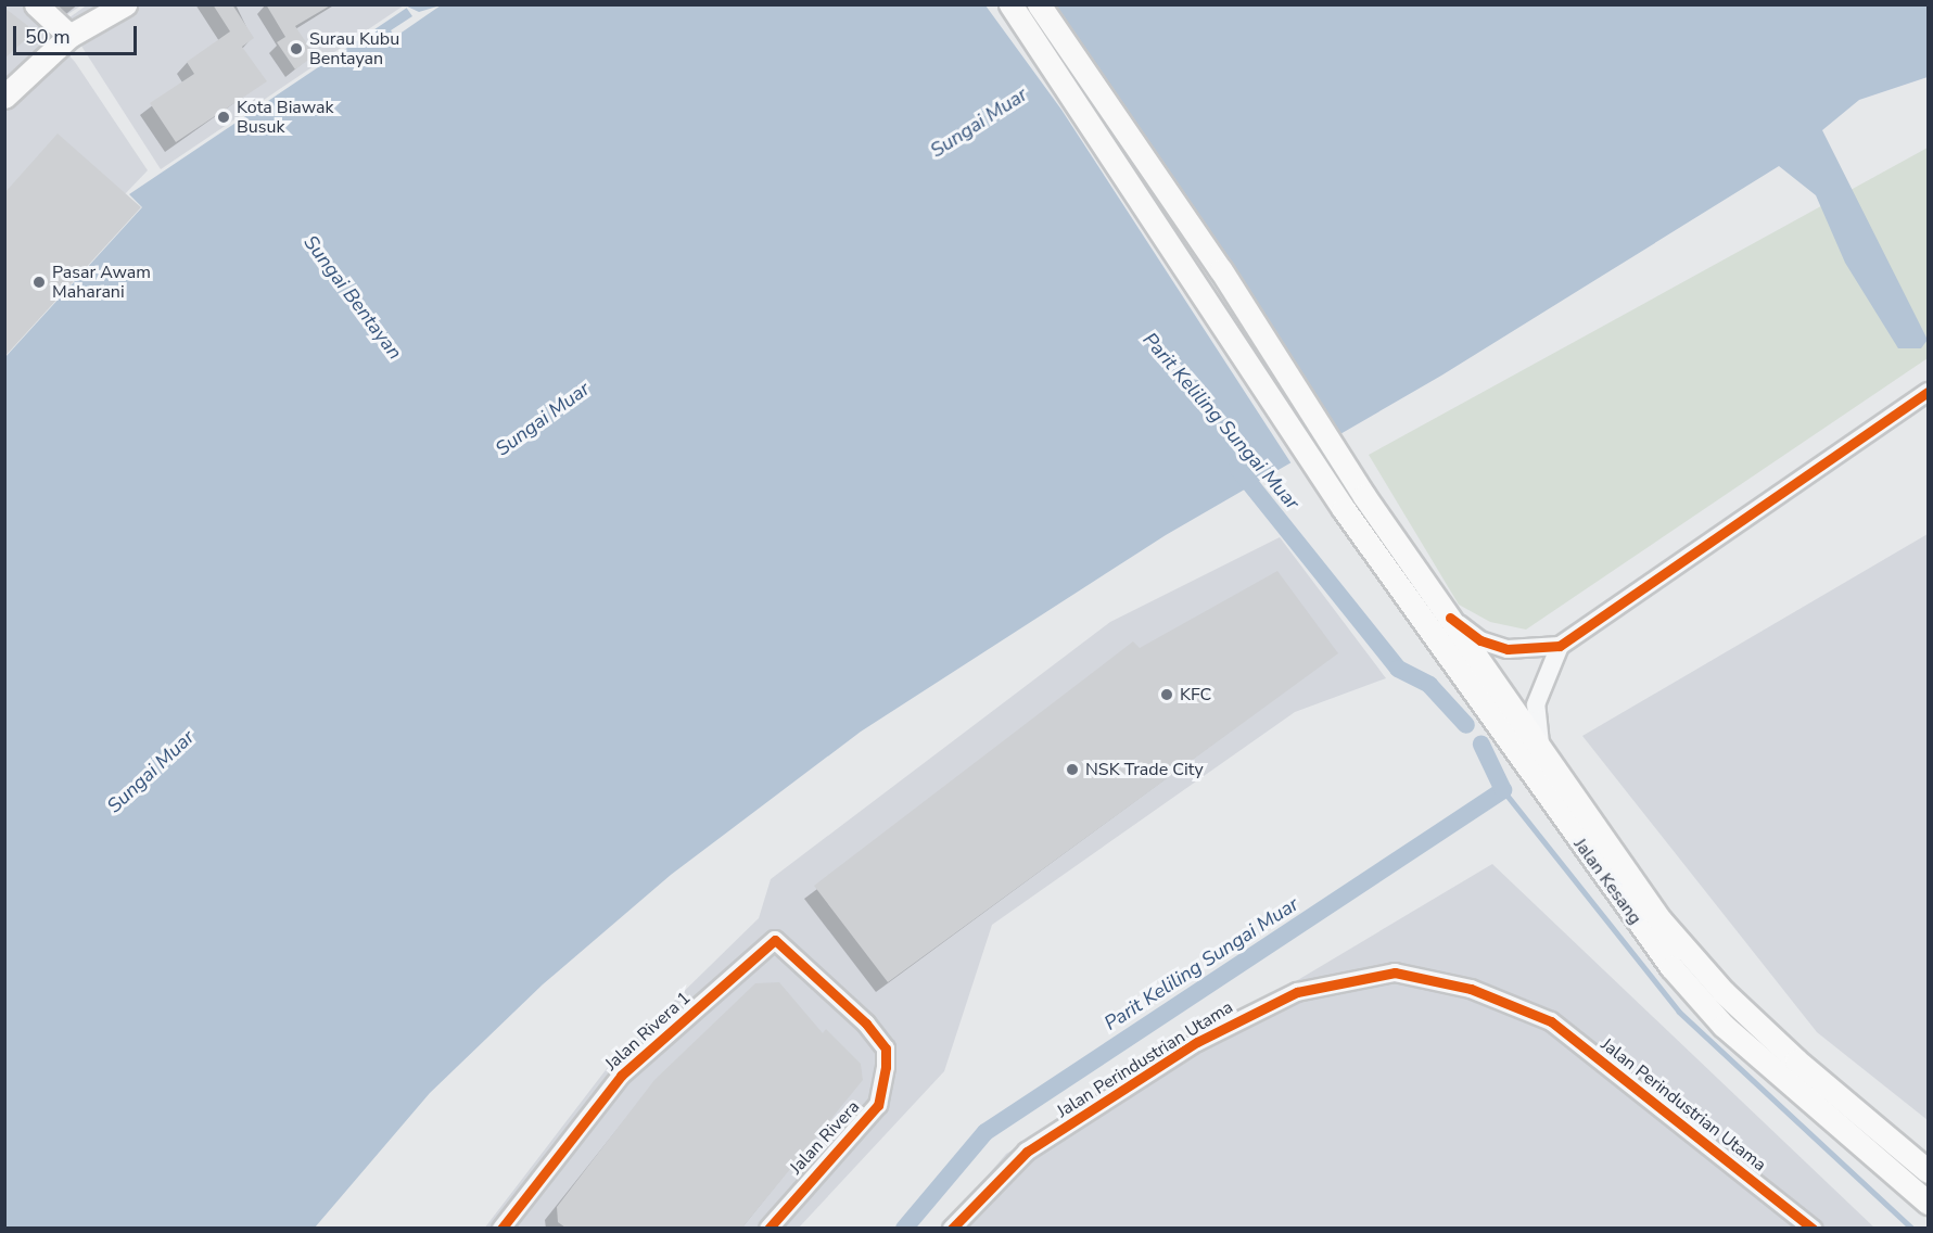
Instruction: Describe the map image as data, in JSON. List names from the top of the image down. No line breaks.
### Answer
{"streets":{"main road":["Jalan Kesang"],"street":["Jalan Rivera 1","Jalan Perindustrian Utama","Jalan Rivera"]},"crossings":[["Jalan Rivera 1","Jalan Rivera"]],"water":["Sungai Muar","Sungai Bentayan","Parit Keliling Sungai Muar"],"places":["Surau Kubu Bentayan","Kota Biawak Busuk","Pasar Awam Maharani","KFC","NSK Trade City"],"scale_bar":"50 m"}
